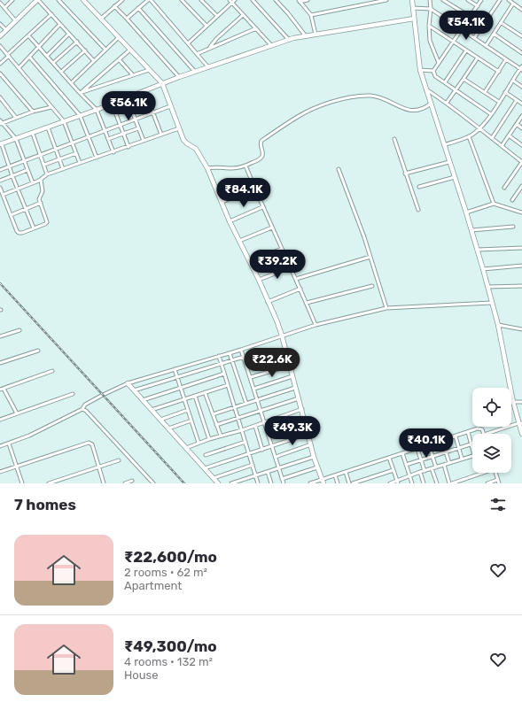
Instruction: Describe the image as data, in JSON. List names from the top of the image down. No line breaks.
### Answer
{"page":{"price":["₹54.1K","₹56.1K","₹84.1K","₹39.2K","₹22.6K","₹49.3K","₹40.1K"],"heading":"7 homes","list":[{"name":"₹22,600/mo","note":"2 rooms · 62 m² · Apartment"},{"name":"₹49,300/mo","note":"4 rooms · 132 m² · House"}]}}
